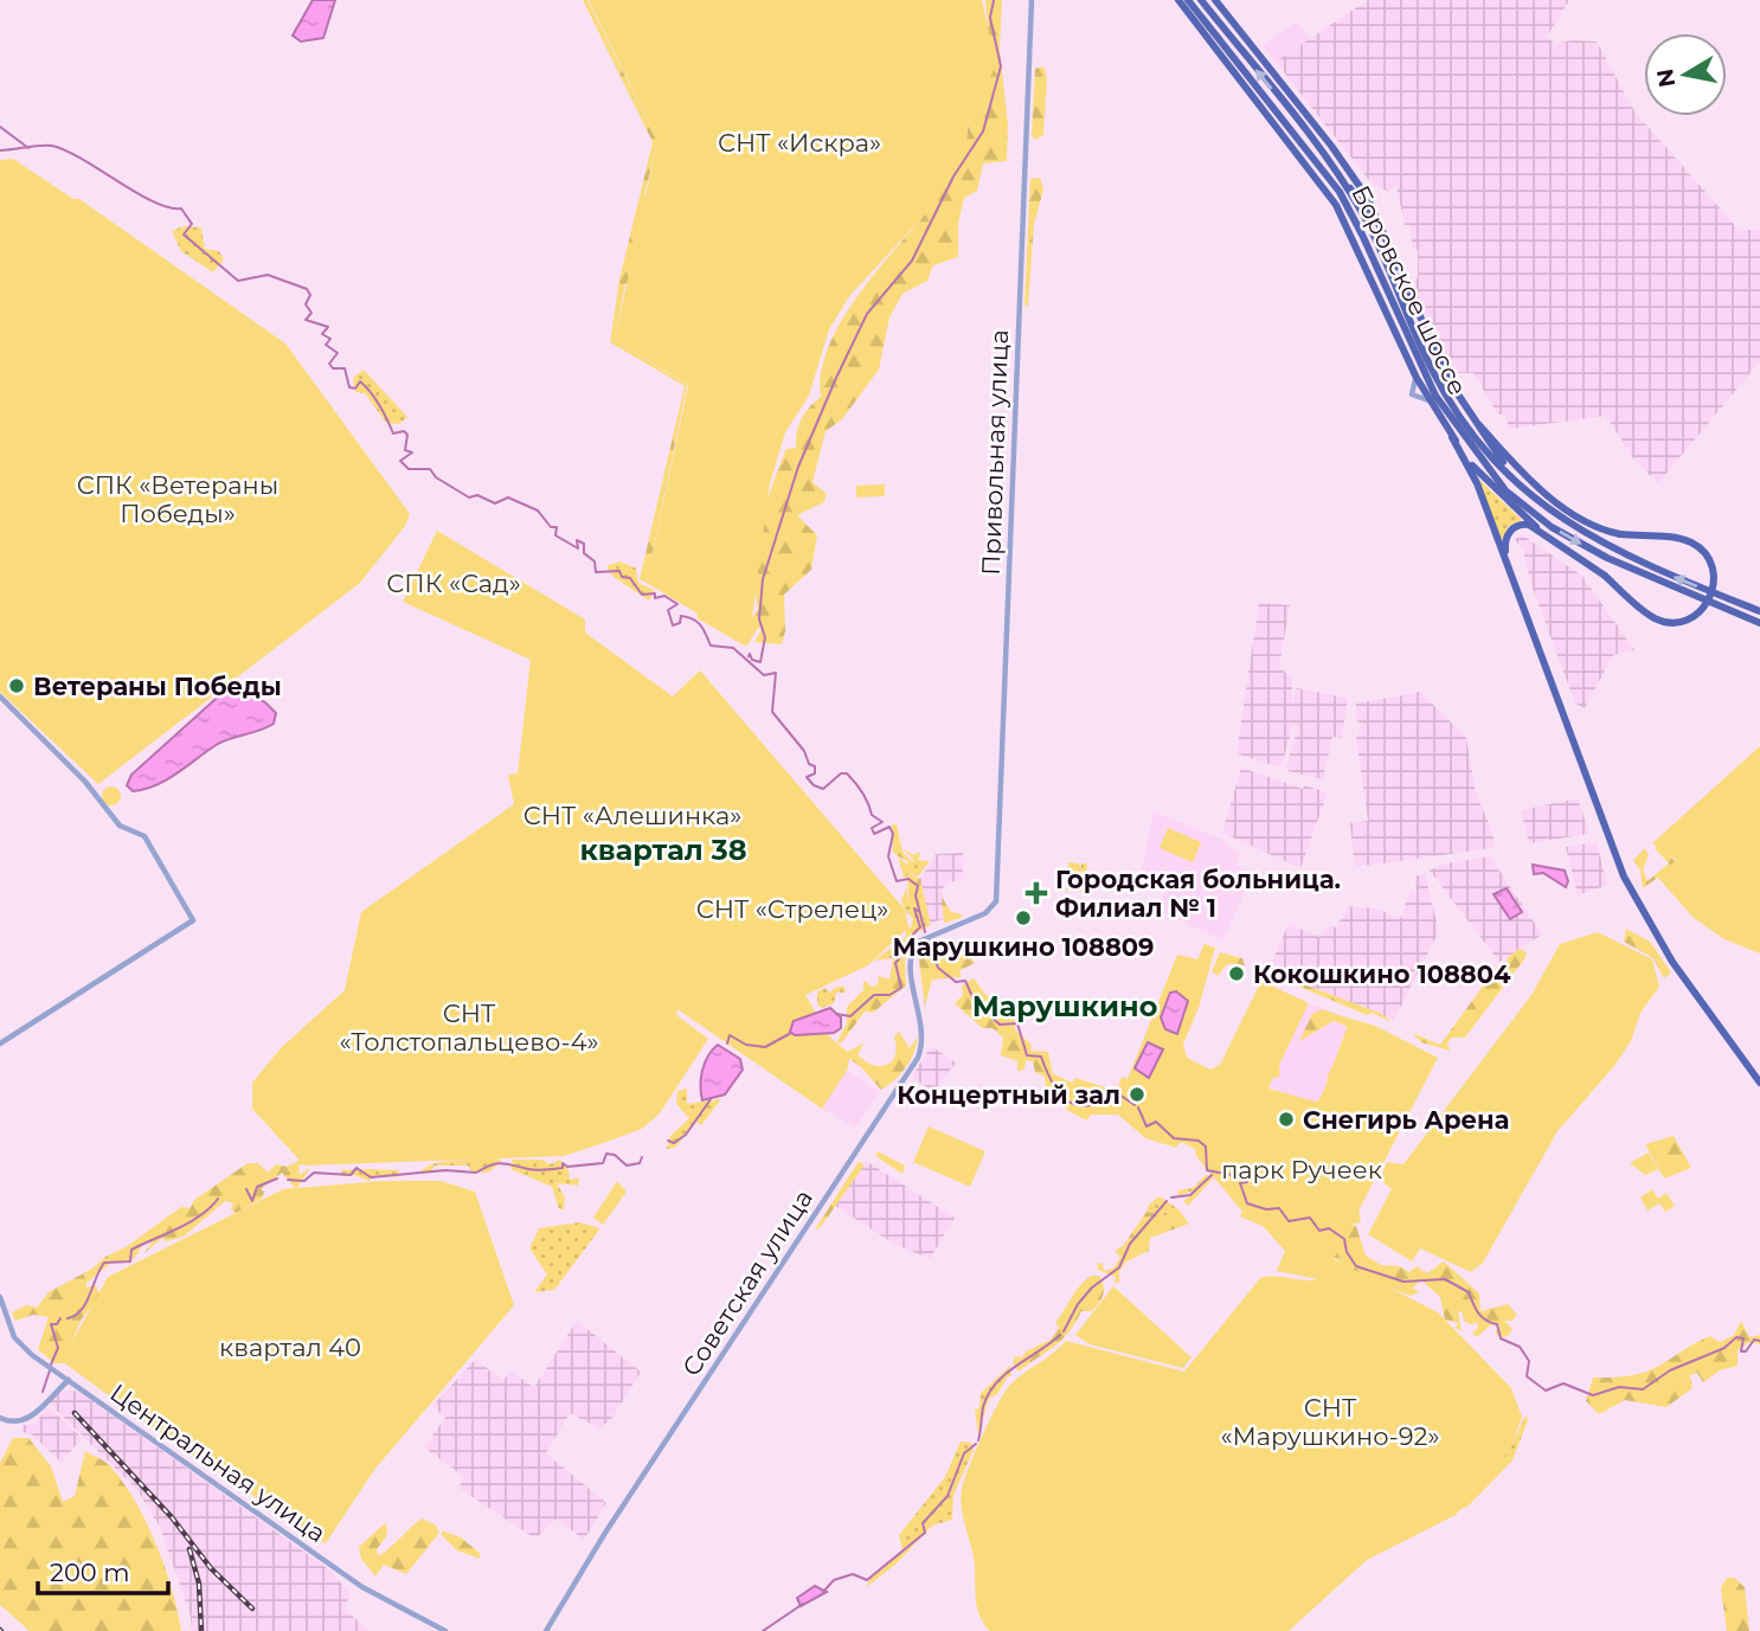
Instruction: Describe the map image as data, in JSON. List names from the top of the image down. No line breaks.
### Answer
{"streets":{"main road":["Боровское шоссе"],"street":["Привольная улица","Советская улица","Центральная улица"]},"crossings":[["Привольная улица","Советская улица"]],"districts":["квартал 38","Марушкино"],"parks":["СНТ «Искра»","СПК «Ветераны Победы»","СПК «Сад»","СНТ «Алешинка»","СНТ «Стрелец»","СНТ «Толстопальцево-4»","парк Ручеек","квартал 40","СНТ «Марушкино-92»"],"places":{"other":["Ветераны Победы","Марушкино 108809","Кокошкино 108804","Концертный зал","Снегирь Арена"],"health":["Городская больница. Филиал № 1"]},"scale_bar":"200 m","north":"left"}
